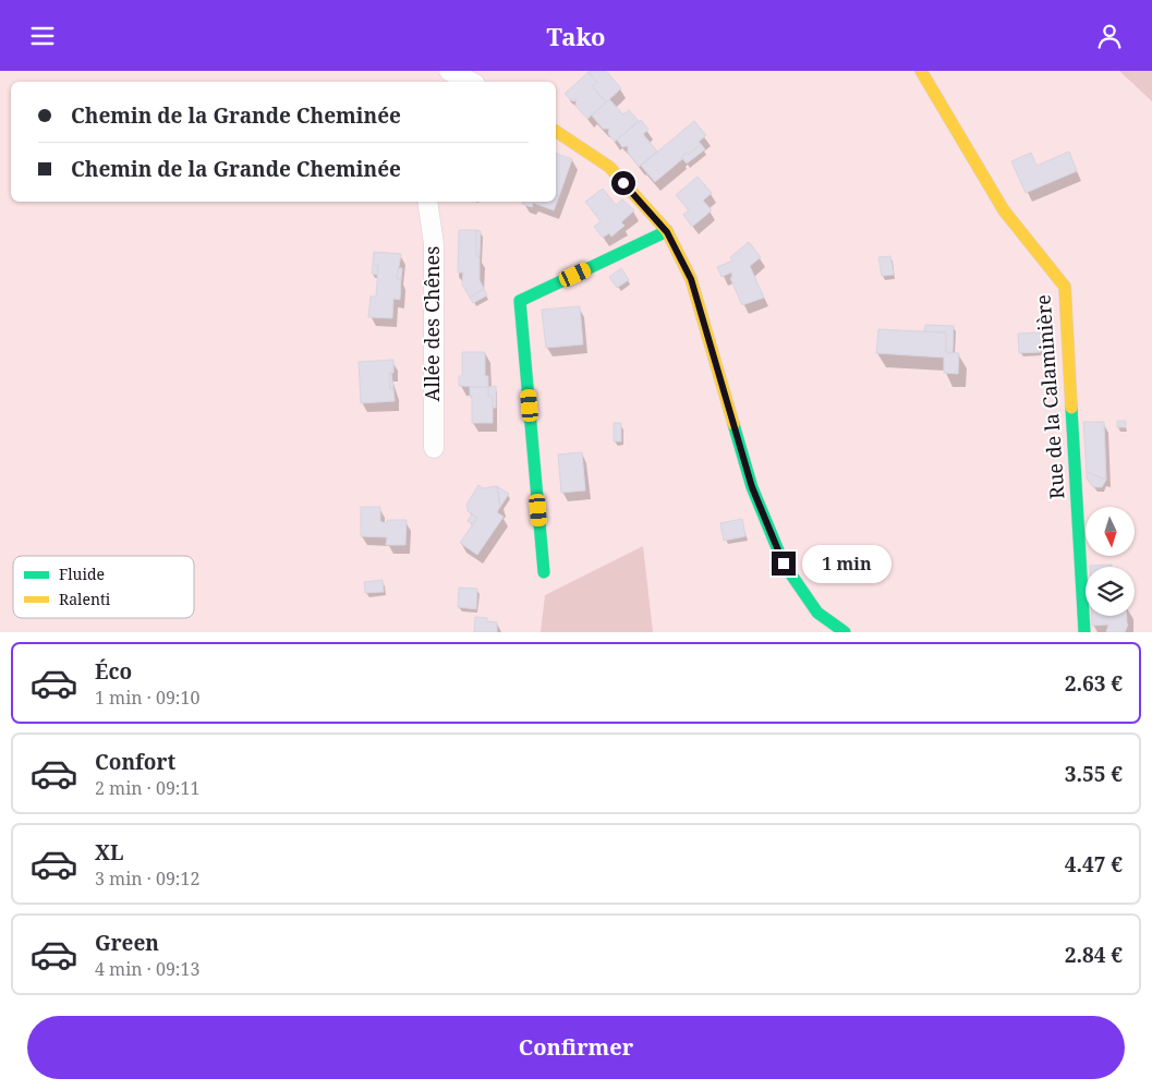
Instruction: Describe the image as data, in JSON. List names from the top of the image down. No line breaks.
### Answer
{"streets":{"street":["Allée des Chênes","Rue de la Calaminière"]},"legend":["Fluide","Ralenti"],"north":"bottom","page":{"header":"Tako","banner":["Chemin de la Grande Cheminée","Chemin de la Grande Cheminée"],"bubble":"1 min","list":[{"name":"Éco","note":"1 min · 09:10","value":"2.63 €"},{"name":"Confort","note":"2 min · 09:11","value":"3.55 €"},{"name":"XL","note":"3 min · 09:12","value":"4.47 €"},{"name":"Green","note":"4 min · 09:13","value":"2.84 €"}],"buttons":"Confirmer"}}
